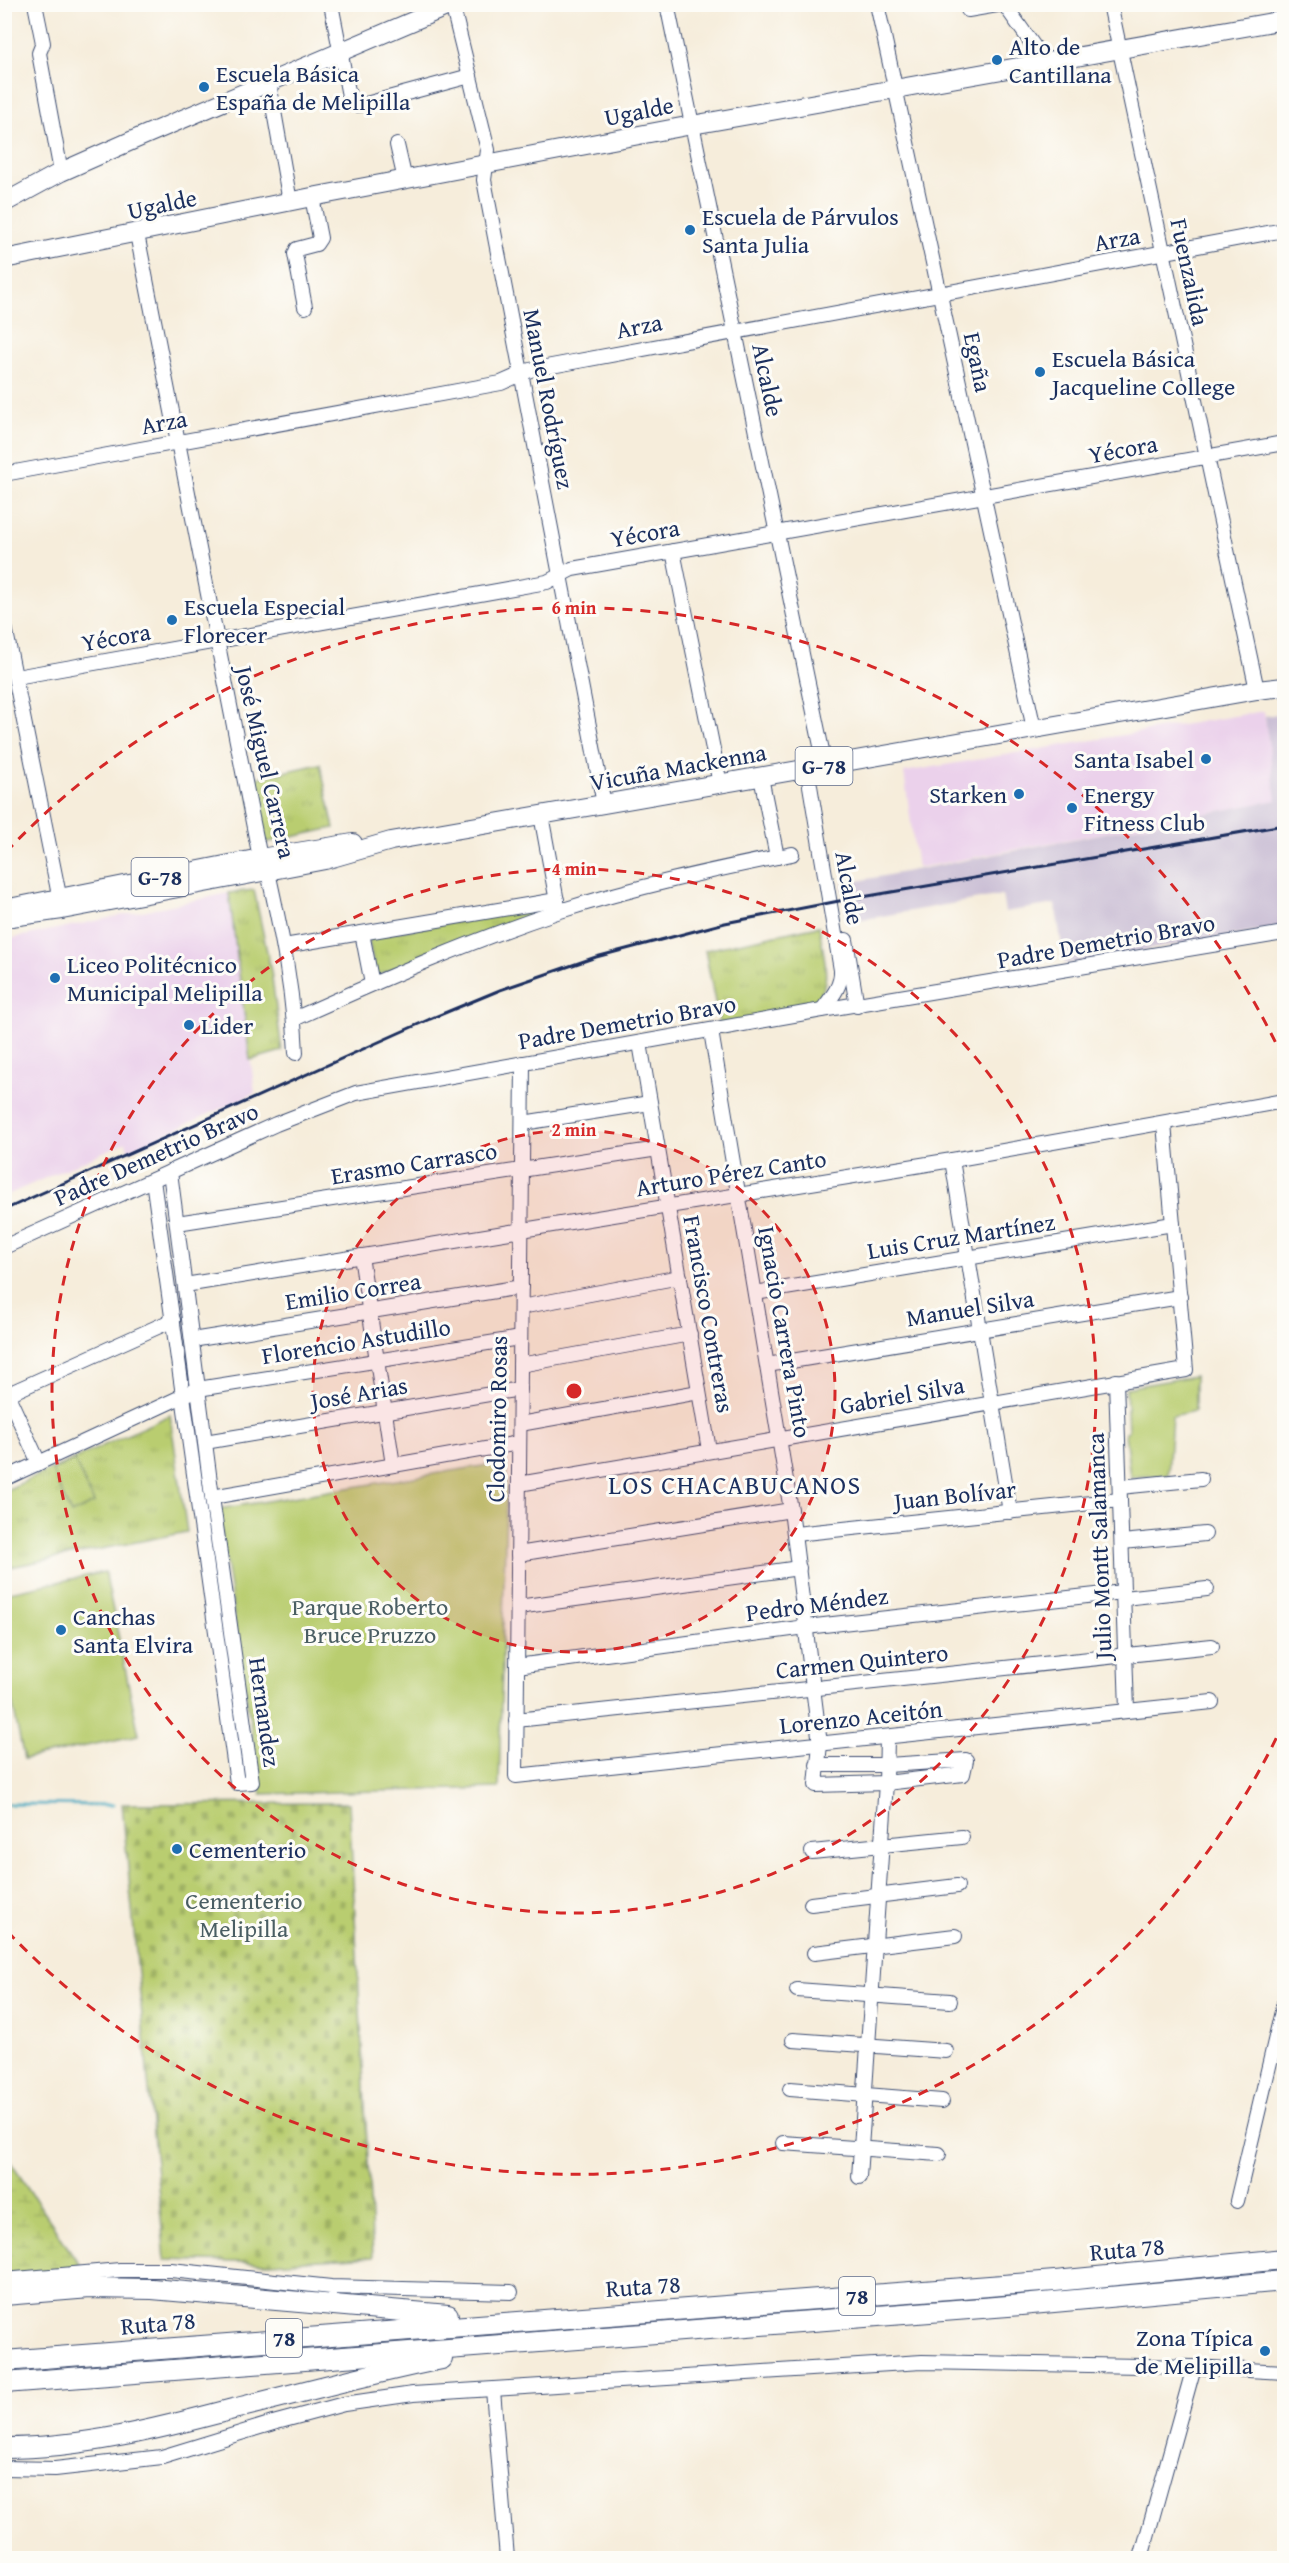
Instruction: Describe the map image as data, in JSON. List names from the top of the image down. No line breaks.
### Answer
{"streets":{"highway":["Ruta 78","78"],"main road":["Ugalde","G-78","Vicuña Mackenna"],"street":["Arza","Fuenzalida","Egaña","Alcalde","Manuel Rodríguez","Yécora","José Miguel Carrera","Padre Demetrio Bravo","Erasmo Carrasco","Arturo Pérez Canto","Luis Cruz Martínez","Emilio Correa","Manuel Silva","Francisco Contreras","Ignacio Carrera Pinto","Florencio Astudillo","José Arias","Gabriel Silva","Clodomiro Rosas","Juan Bolívar","Julio Montt Salamanca","Pedro Méndez","Carmen Quintero","Hernandez","Lorenzo Aceitón"]},"crossings":[["Ugalde","Fuenzalida"],["Ugalde","Egaña"],["Ugalde","Alcalde"],["Ugalde","Manuel Rodríguez"],["Ugalde","José Miguel Carrera"],["Arza","Fuenzalida"],["Arza","Egaña"],["Arza","Alcalde"],["Arza","Manuel Rodríguez"],["Arza","José Miguel Carrera"],["Fuenzalida","Yécora"],["Fuenzalida","Vicuña Mackenna"],["Egaña","Yécora"],["Egaña","Vicuña Mackenna"],["Alcalde","Yécora"],["Alcalde","Vicuña Mackenna"],["Alcalde","Padre Demetrio Bravo"],["Manuel Rodríguez","Yécora"],["Manuel Rodríguez","Vicuña Mackenna"],["Yécora","José Miguel Carrera"],["José Miguel Carrera","Vicuña Mackenna"],["Padre Demetrio Bravo","Francisco Contreras"],["Padre Demetrio Bravo","Ignacio Carrera Pinto"],["Padre Demetrio Bravo","Clodomiro Rosas"],["Padre Demetrio Bravo","Hernandez"],["Erasmo Carrasco","Francisco Contreras"],["Erasmo Carrasco","Clodomiro Rosas"],["Erasmo Carrasco","Hernandez"],["Arturo Pérez Canto","Francisco Contreras"],["Arturo Pérez Canto","Ignacio Carrera Pinto"],["Arturo Pérez Canto","Clodomiro Rosas"],["Arturo Pérez Canto","Hernandez"],["Luis Cruz Martínez","Ignacio Carrera Pinto"],["Emilio Correa","Clodomiro Rosas"],["Emilio Correa","Hernandez"],["Manuel Silva","Ignacio Carrera Pinto"],["Manuel Silva","Gabriel Silva"],["Francisco Contreras","Gabriel Silva"],["Ignacio Carrera Pinto","Gabriel Silva"],["Ignacio Carrera Pinto","Juan Bolívar"],["Ignacio Carrera Pinto","Pedro Méndez"],["Ignacio Carrera Pinto","Carmen Quintero"],["Ignacio Carrera Pinto","Lorenzo Aceitón"],["Florencio Astudillo","Clodomiro Rosas"],["Florencio Astudillo","Hernandez"],["José Arias","Clodomiro Rosas"],["José Arias","Hernandez"],["Gabriel Silva","Clodomiro Rosas"],["Gabriel Silva","Julio Montt Salamanca"],["Clodomiro Rosas","Pedro Méndez"],["Clodomiro Rosas","Carmen Quintero"],["Clodomiro Rosas","Lorenzo Aceitón"],["Juan Bolívar","Julio Montt Salamanca"],["Julio Montt Salamanca","Pedro Méndez"],["Julio Montt Salamanca","Carmen Quintero"],["Julio Montt Salamanca","Lorenzo Aceitón"]],"districts":["LOS CHACABUCANOS"],"parks":["Parque Roberto Bruce Pruzzo","Cementerio Melipilla"],"places":["Alto de Cantillana","Escuela Básica España de Melipilla","Escuela de Párvulos Santa Julia","Escuela Básica Jacqueline College","Escuela Especial Florecer","Santa Isabel","Starken","Energy Fitness Club","Liceo Politécnico Municipal Melipilla","Lider","Canchas Santa Elvira","Cementerio","Zona Típica de Melipilla"],"rings":["6 min","4 min","2 min"]}
